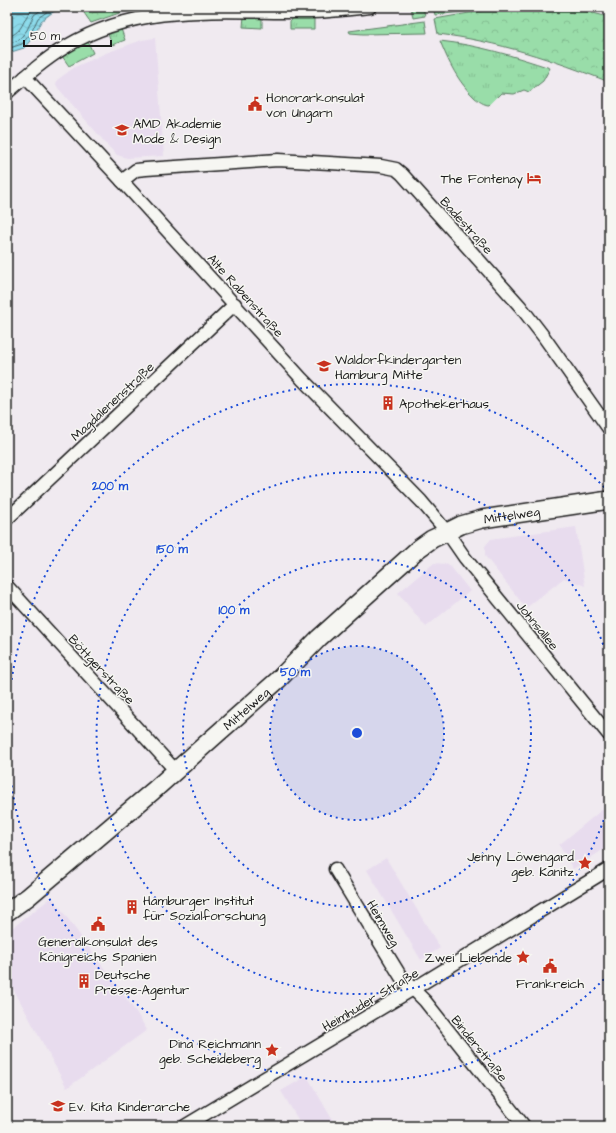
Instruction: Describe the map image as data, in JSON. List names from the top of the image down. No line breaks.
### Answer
{"streets":{"street":["Badestraße","Alte Rabenstraße","Magdalenenstraße","Mittelweg","Johnsallee","Böttgerstraße","Heimweg","Heimhuder Straße","Binderstraße"]},"crossings":[["Badestraße","Alte Rabenstraße"],["Alte Rabenstraße","Magdalenenstraße"],["Alte Rabenstraße","Mittelweg"],["Alte Rabenstraße","Johnsallee"],["Mittelweg","Johnsallee"],["Mittelweg","Böttgerstraße"],["Heimweg","Heimhuder Straße"],["Heimweg","Binderstraße"],["Heimhuder Straße","Binderstraße"]],"places":{"public building":["Honorarkonsulat von Ungarn","Generalkonsulat des Königreichs Spanien","Frankreich"],"school or university":["AMD Akademie Mode & Design","Waldorfkindergarten Hamburg Mitte","Ev. Kita Kinderarche"],"hotel":["The Fontenay"],"building":["Apothekerhaus","Hamburger Institut für Sozialforschung","Deutsche Presse-Agentur"],"place":["Jenny Löwengard geb. Kanitz","Zwei Liebende","Dina Reichmann geb. Scheideberg"]},"scale_bar":"50 m","rings":["200 m","150 m","100 m","50 m"]}
